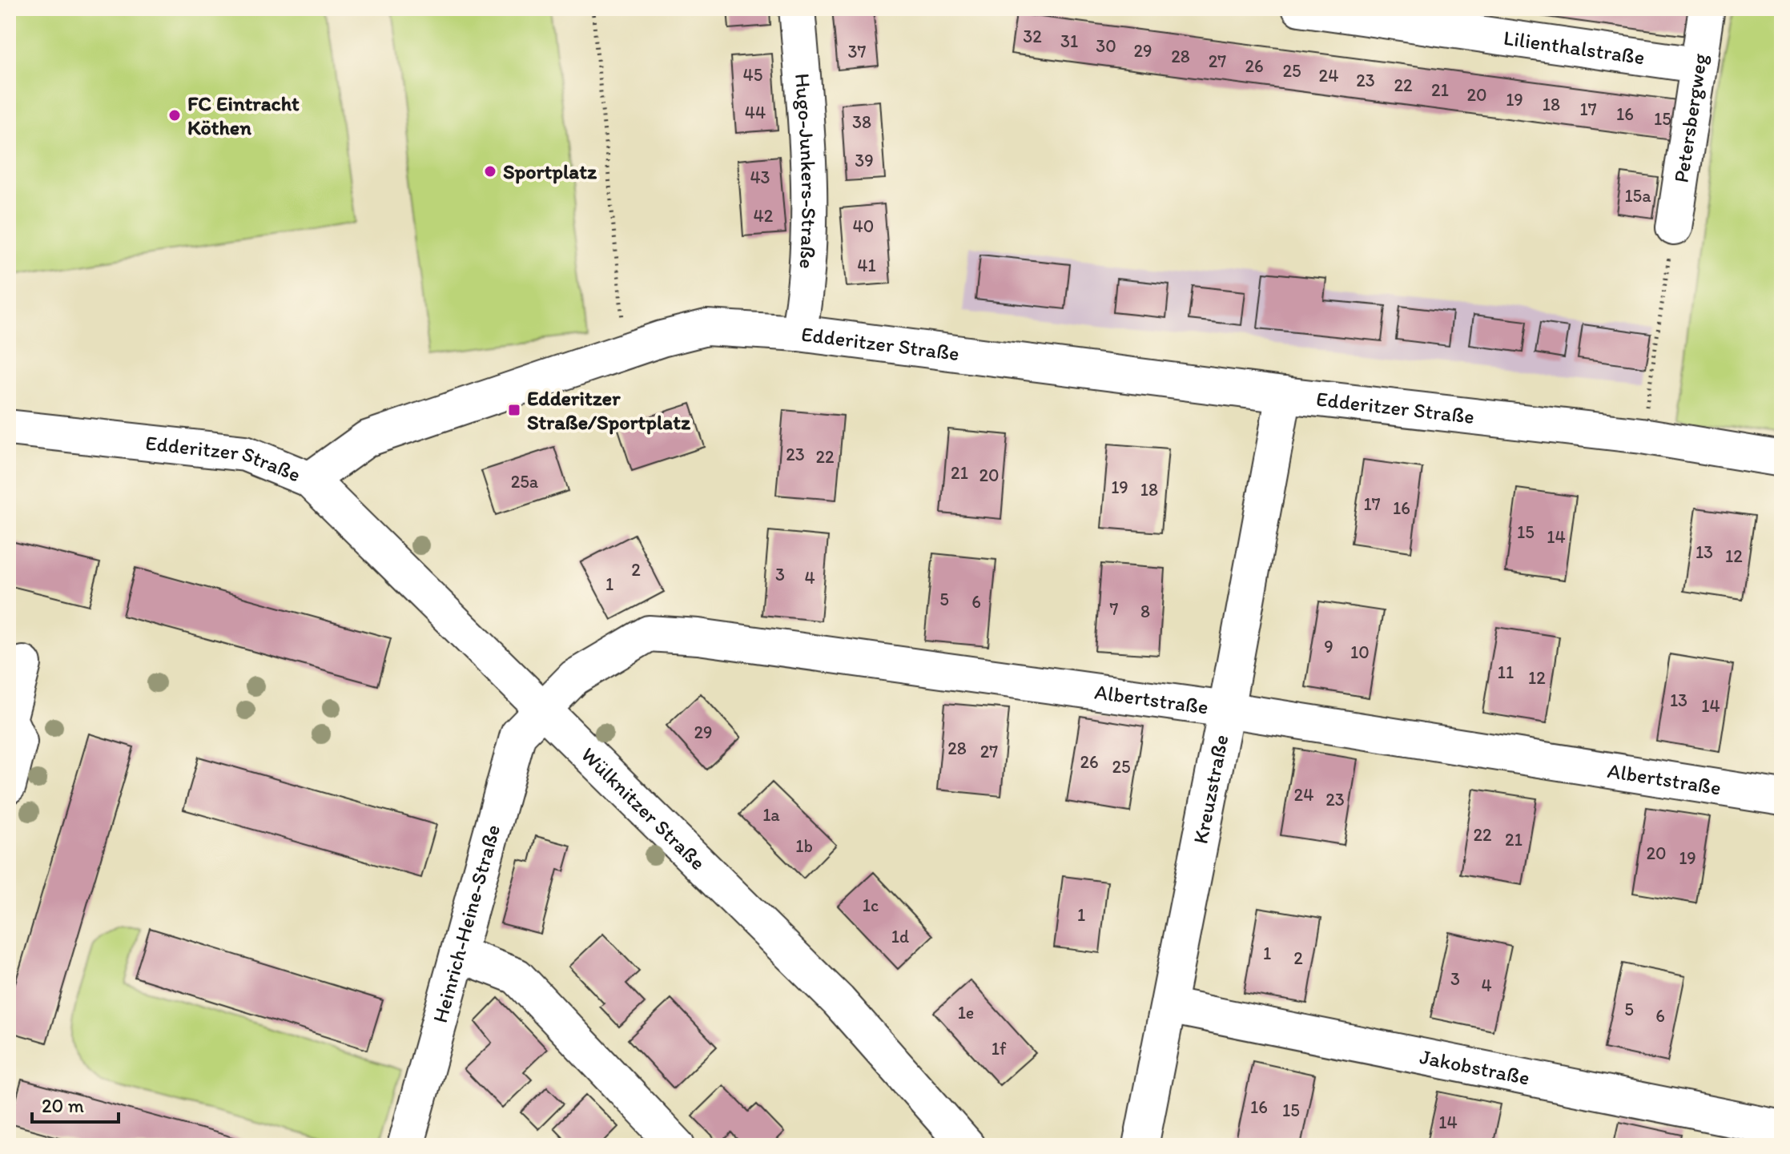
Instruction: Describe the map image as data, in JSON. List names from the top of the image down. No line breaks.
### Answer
{"streets":{"street":["Lilienthalstraße","Petersbergweg","Hugo-Junkers-Straße","Edderitzer Straße","Albertstraße","Kreuzstraße","Wülknitzer Straße","Heinrich-Heine-Straße","Jakobstraße"]},"crossings":[["Lilienthalstraße","Petersbergweg"],["Hugo-Junkers-Straße","Edderitzer Straße"],["Edderitzer Straße","Kreuzstraße"],["Edderitzer Straße","Wülknitzer Straße"],["Albertstraße","Kreuzstraße"],["Albertstraße","Wülknitzer Straße"],["Albertstraße","Heinrich-Heine-Straße"],["Kreuzstraße","Jakobstraße"],["Wülknitzer Straße","Heinrich-Heine-Straße"]],"places":{"other":["FC Eintracht Köthen","Sportplatz"],"transit":["Edderitzer Straße/Sportplatz"]},"house_numbers":["32","31","30","29","37","28","27","26","25","45","24","23","22","21","20","19","18","17","44","16","15","38","39","43","15a","42","40","41","23","22","21","20","25a","19","18","17","16","15","14","13","12","2","3","4","1","5","6","7","8","9","10","11","12","13","14","29","28","27","26","25","24","23","1a","22","21","1b","20","19","1c","1","1d","1","2","3","4","5","1e","6","1f","16","15","14"],"scale_bar":"20 m"}
